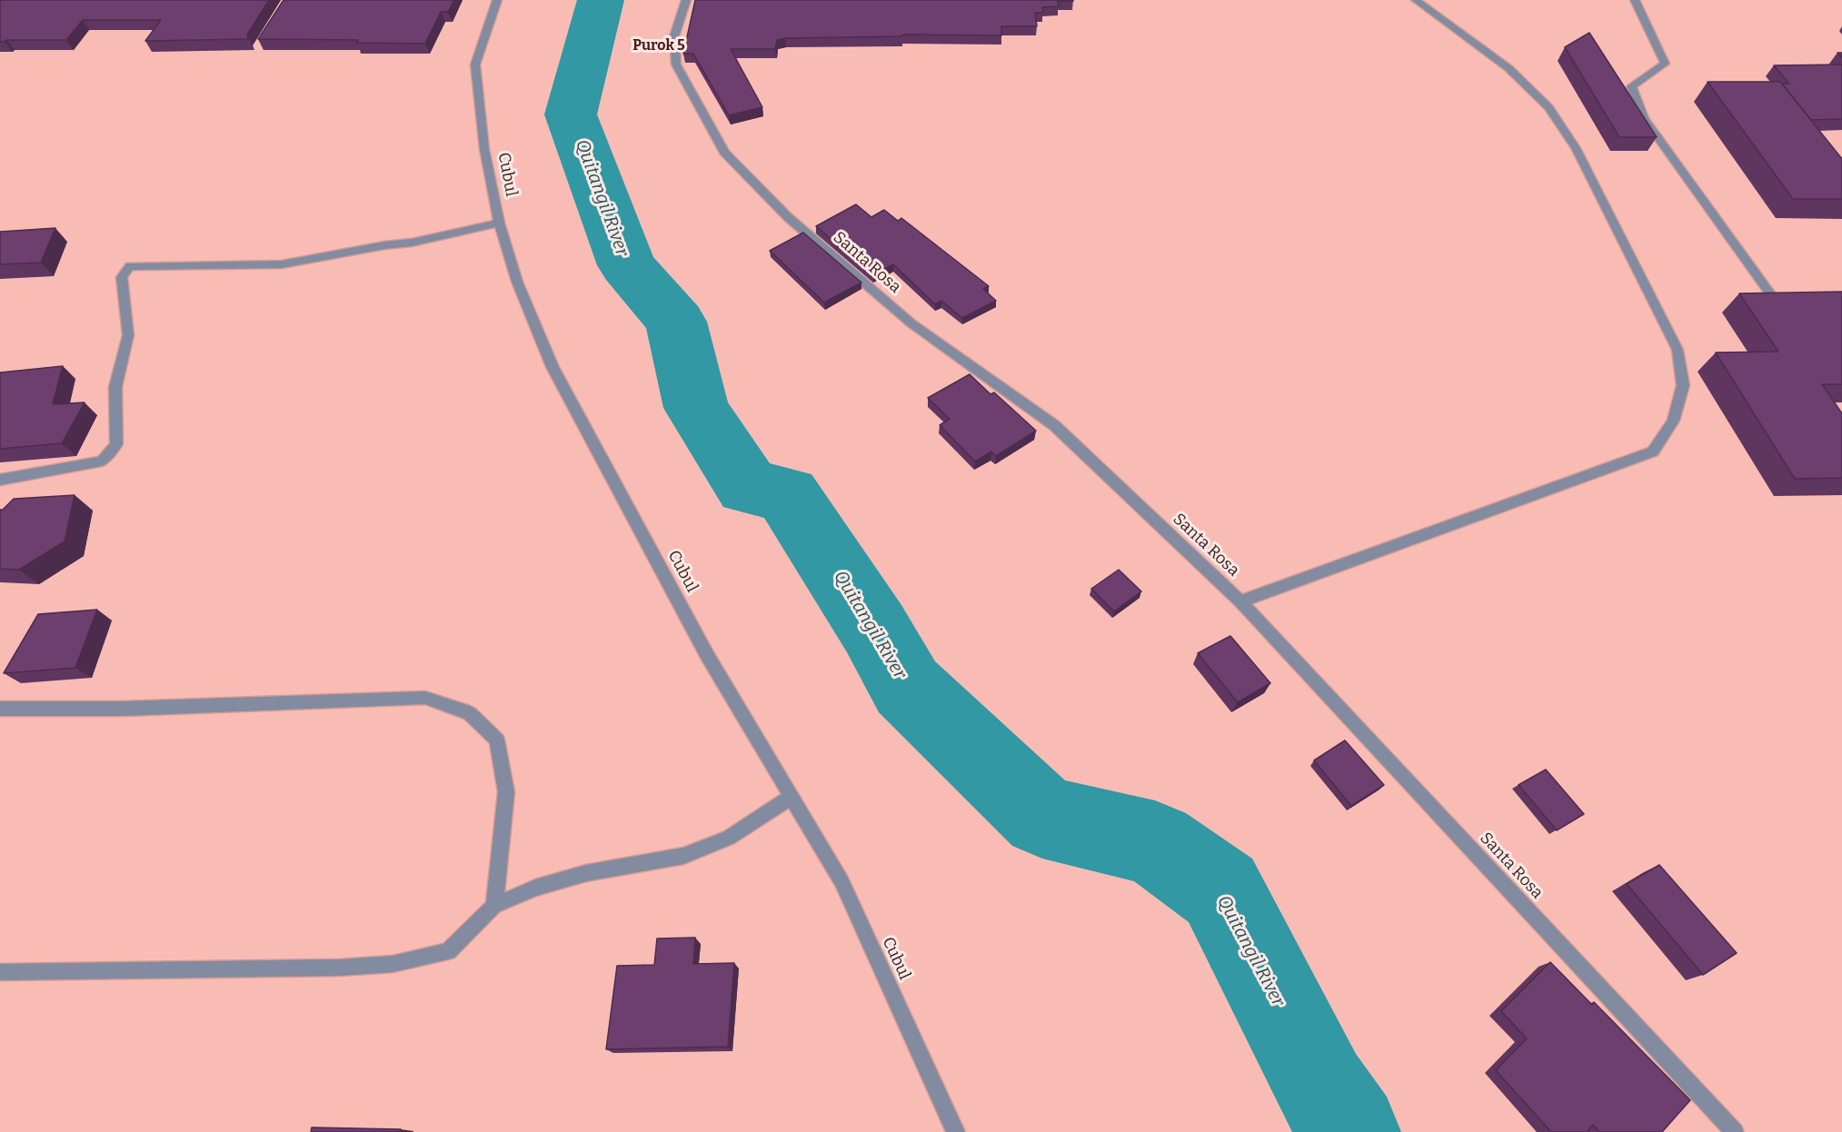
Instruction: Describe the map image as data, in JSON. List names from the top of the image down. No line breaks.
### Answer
{"streets":{"street":["Cubul","Santa Rosa"]},"districts":["Purok 5"],"water":["Quitangil River"]}
